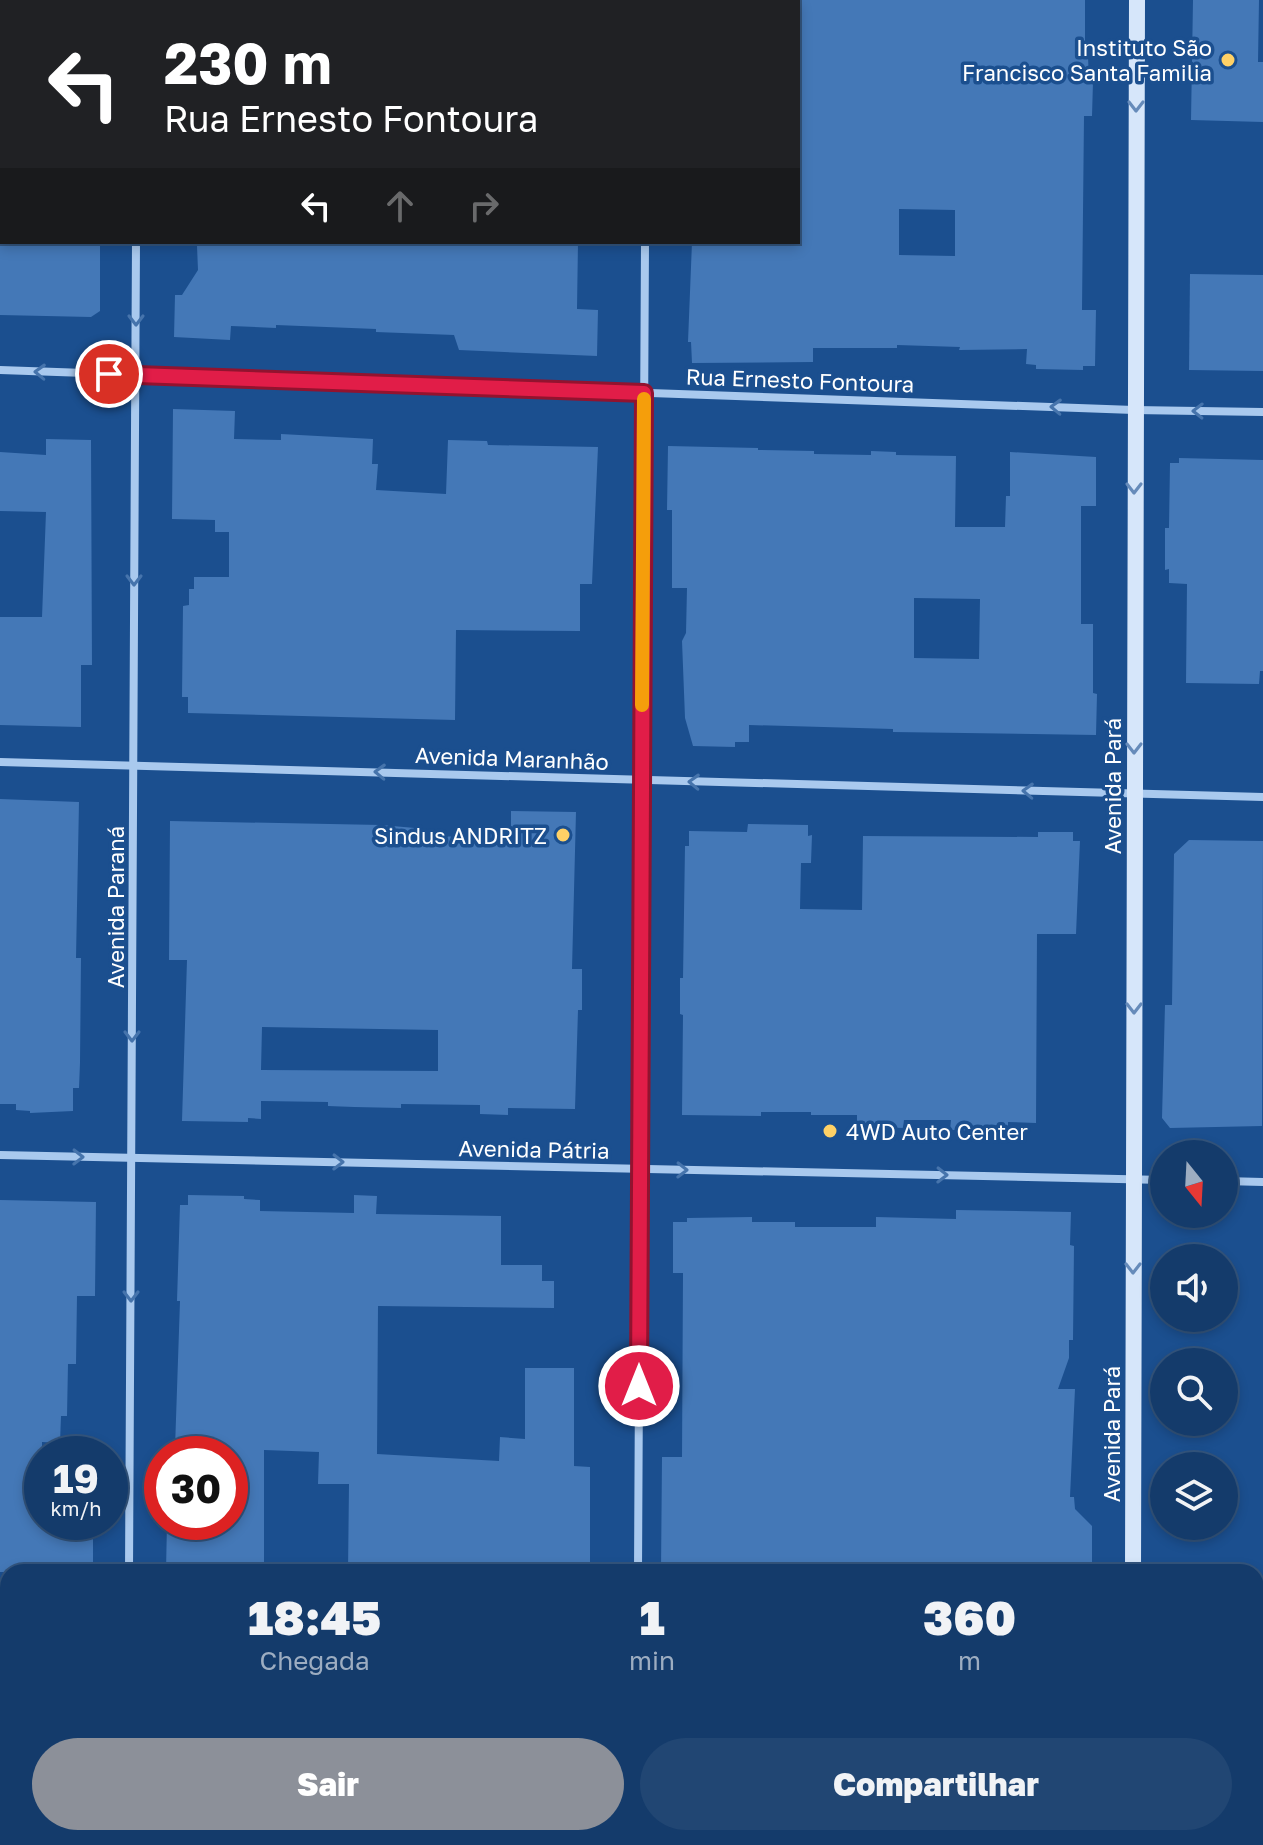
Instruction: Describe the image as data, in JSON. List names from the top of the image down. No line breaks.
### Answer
{"streets":{"street":["Rua Ernesto Fontoura","Avenida Maranhão","Avenida Pará","Avenida Paraná","Avenida Pátria"]},"crossings":[["Rua Ernesto Fontoura","Avenida Pará"],["Rua Ernesto Fontoura","Avenida Paraná"],["Avenida Maranhão","Avenida Pará"],["Avenida Maranhão","Avenida Paraná"],["Avenida Pará","Avenida Pátria"],["Avenida Paraná","Avenida Pátria"]],"one_way":["Rua Ernesto Fontoura","Avenida Maranhão","Avenida Pará","Avenida Paraná","Avenida Pátria"],"places":["Instituto São Francisco Santa Familia","Sindus ANDRITZ","4WD Auto Center"],"north":"bottom","page":{"turn":["230 m","Rua Ernesto Fontoura"],"speed":"19 km/h","limit":"30","eta":["18:45","Chegada","1","min","360","m"],"buttons":["Sair","Compartilhar"]}}
